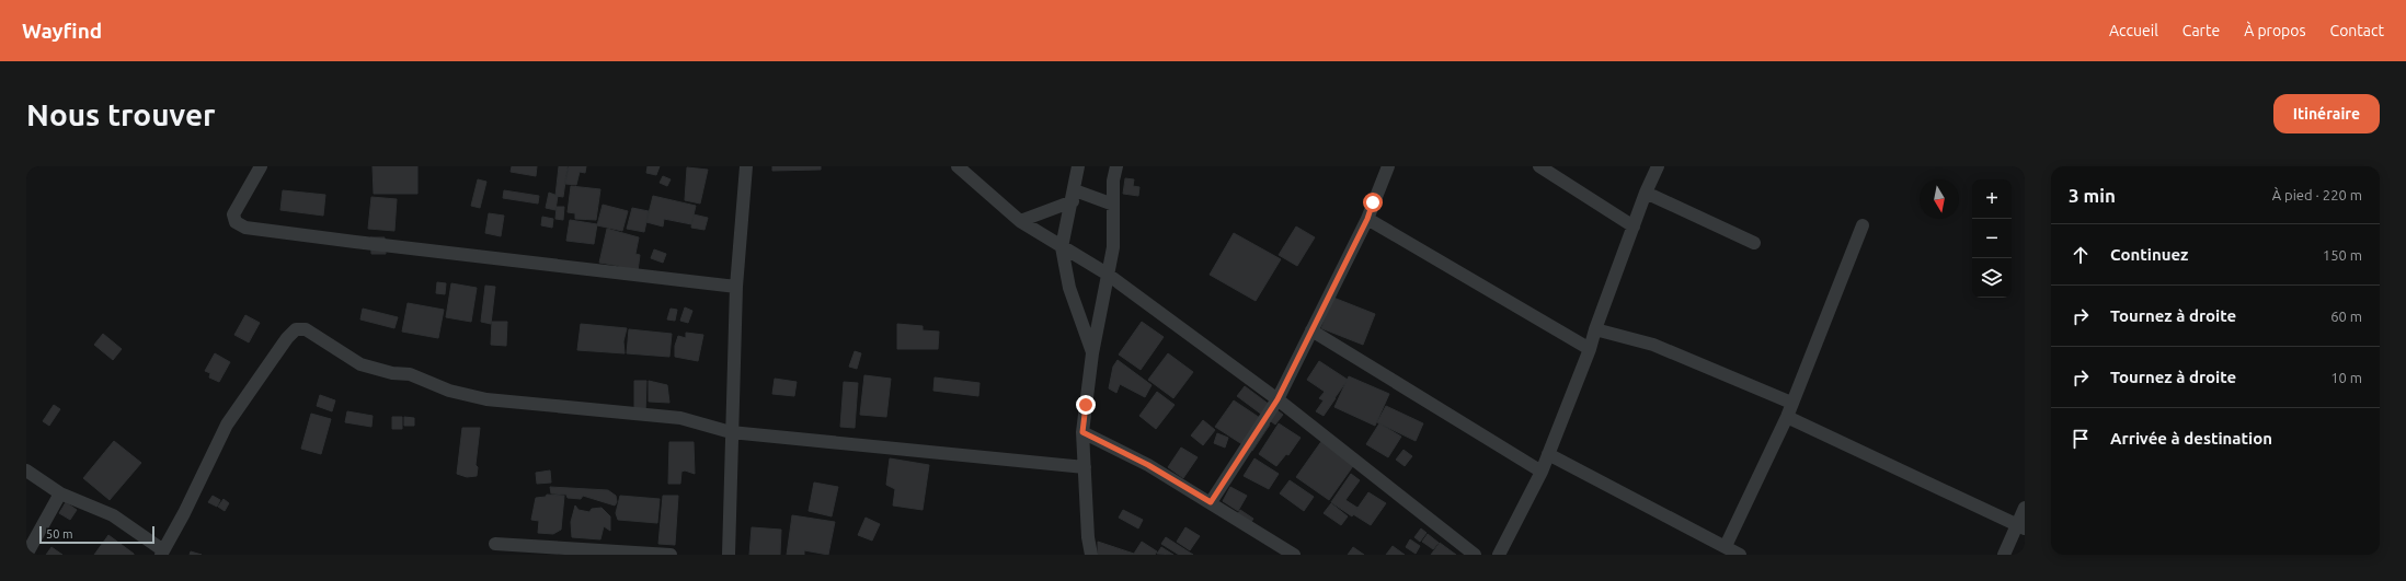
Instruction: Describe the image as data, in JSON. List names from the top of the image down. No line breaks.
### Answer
{"scale_bar":"50 m","north":"bottom","page":{"header":"Wayfind","nav":["Accueil","Carte","À propos","Contact"],"buttons":"Itinéraire","title":"Nous trouver","heading":["3 min","À pied · 220 m"],"map_buttons":["+","−"],"list":[["Continuez","150 m"],["Tournez à droite","60 m"],["Tournez à droite","10 m"],"Arrivée à destination"],"scale":"50 m"}}
